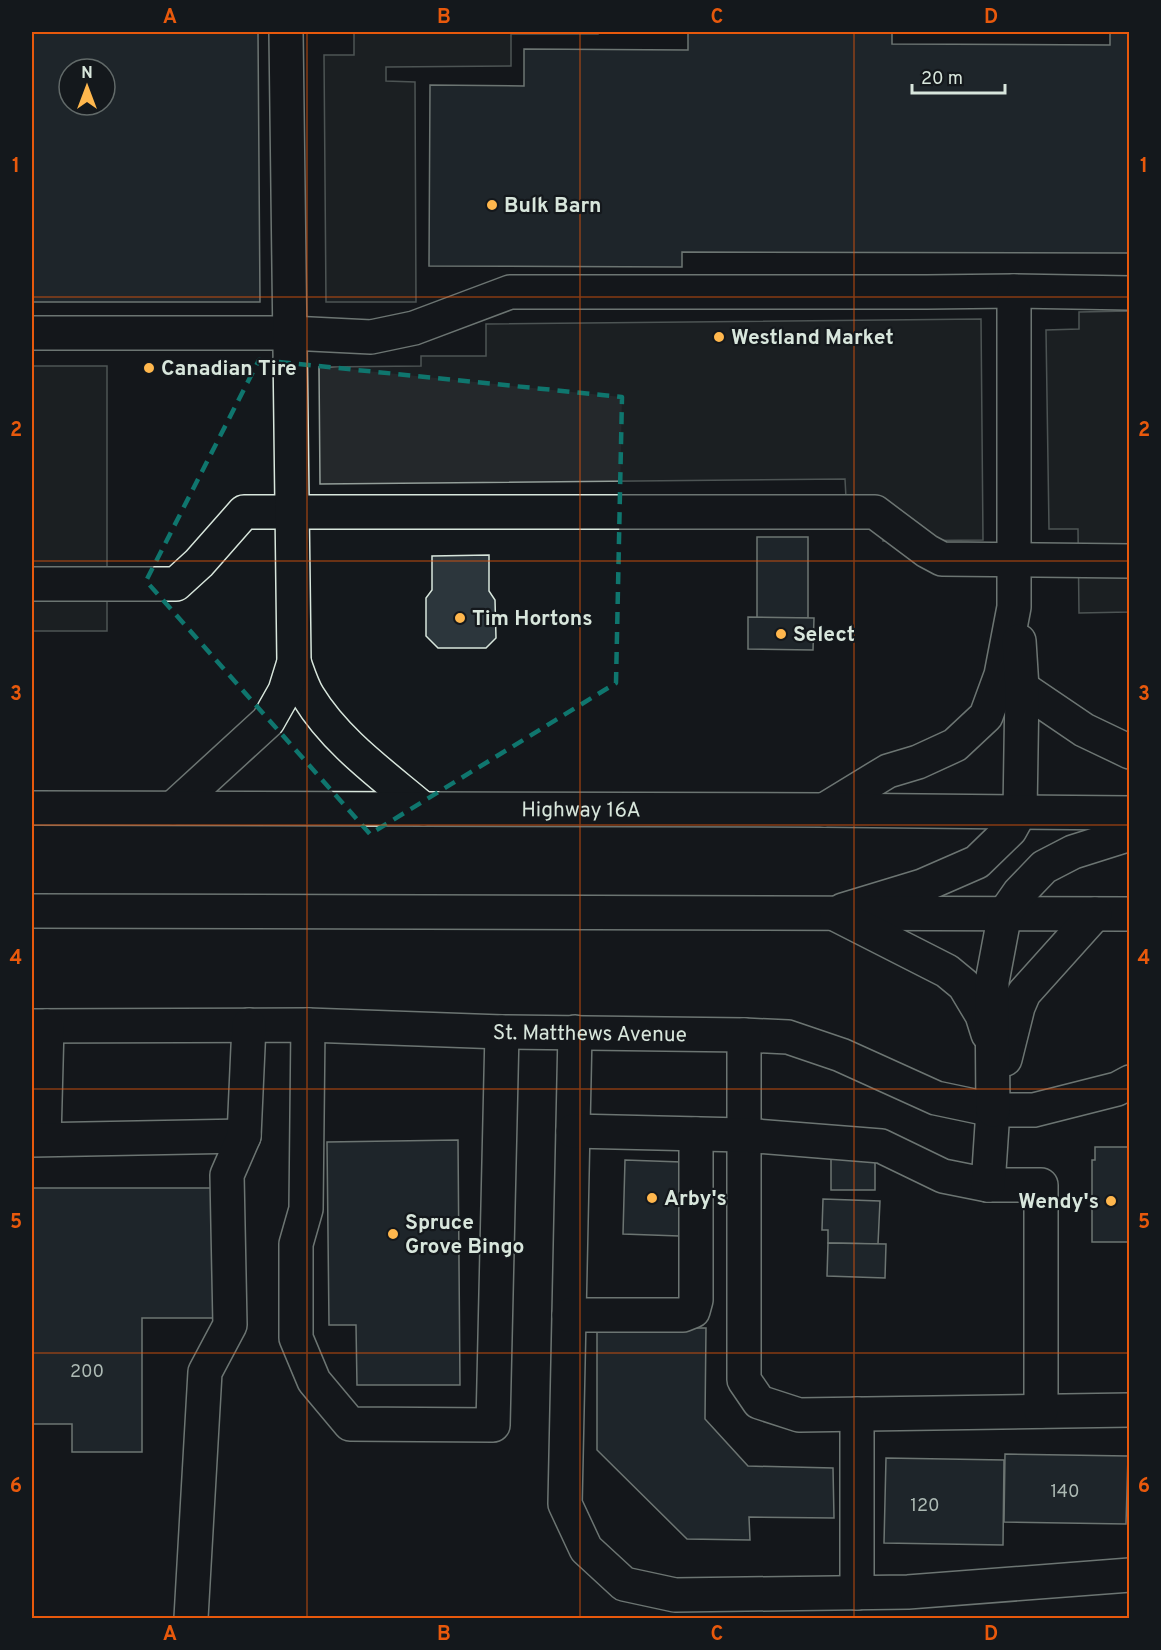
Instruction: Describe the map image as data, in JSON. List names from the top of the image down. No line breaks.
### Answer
{"streets":{"main road":["Highway 16A","St. Matthews Avenue"]},"places":["Bulk Barn","Westland Market","Canadian Tire","Tim Hortons","Select","Arby's","Wendy's","Spruce Grove Bingo"],"house_numbers":["200","140","120"],"scale_bar":"20 m","north":"top","grid":{"columns":["A","B","C","D"],"rows":["1","2","3","4","5","6"]}}
